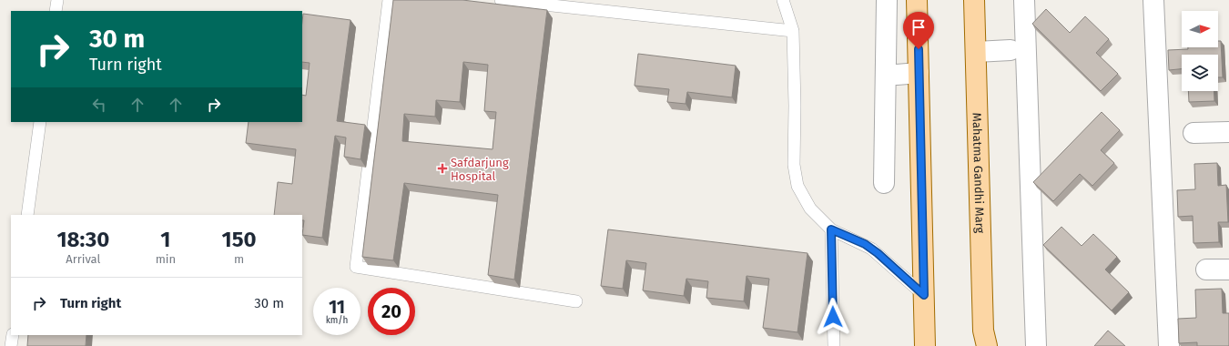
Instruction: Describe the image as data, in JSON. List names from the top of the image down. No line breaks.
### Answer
{"streets":{"main road":["Mahatma Gandhi Marg"]},"places":{"health":["Safdarjung Hospital"]},"north":"right","page":{"turn":["30 m","Turn right"],"eta":["18:30","Arrival","1","min","150","m"],"list":[{"name":"Turn right","value":"30 m"}],"speed":"11 km/h","limit":"20"}}
